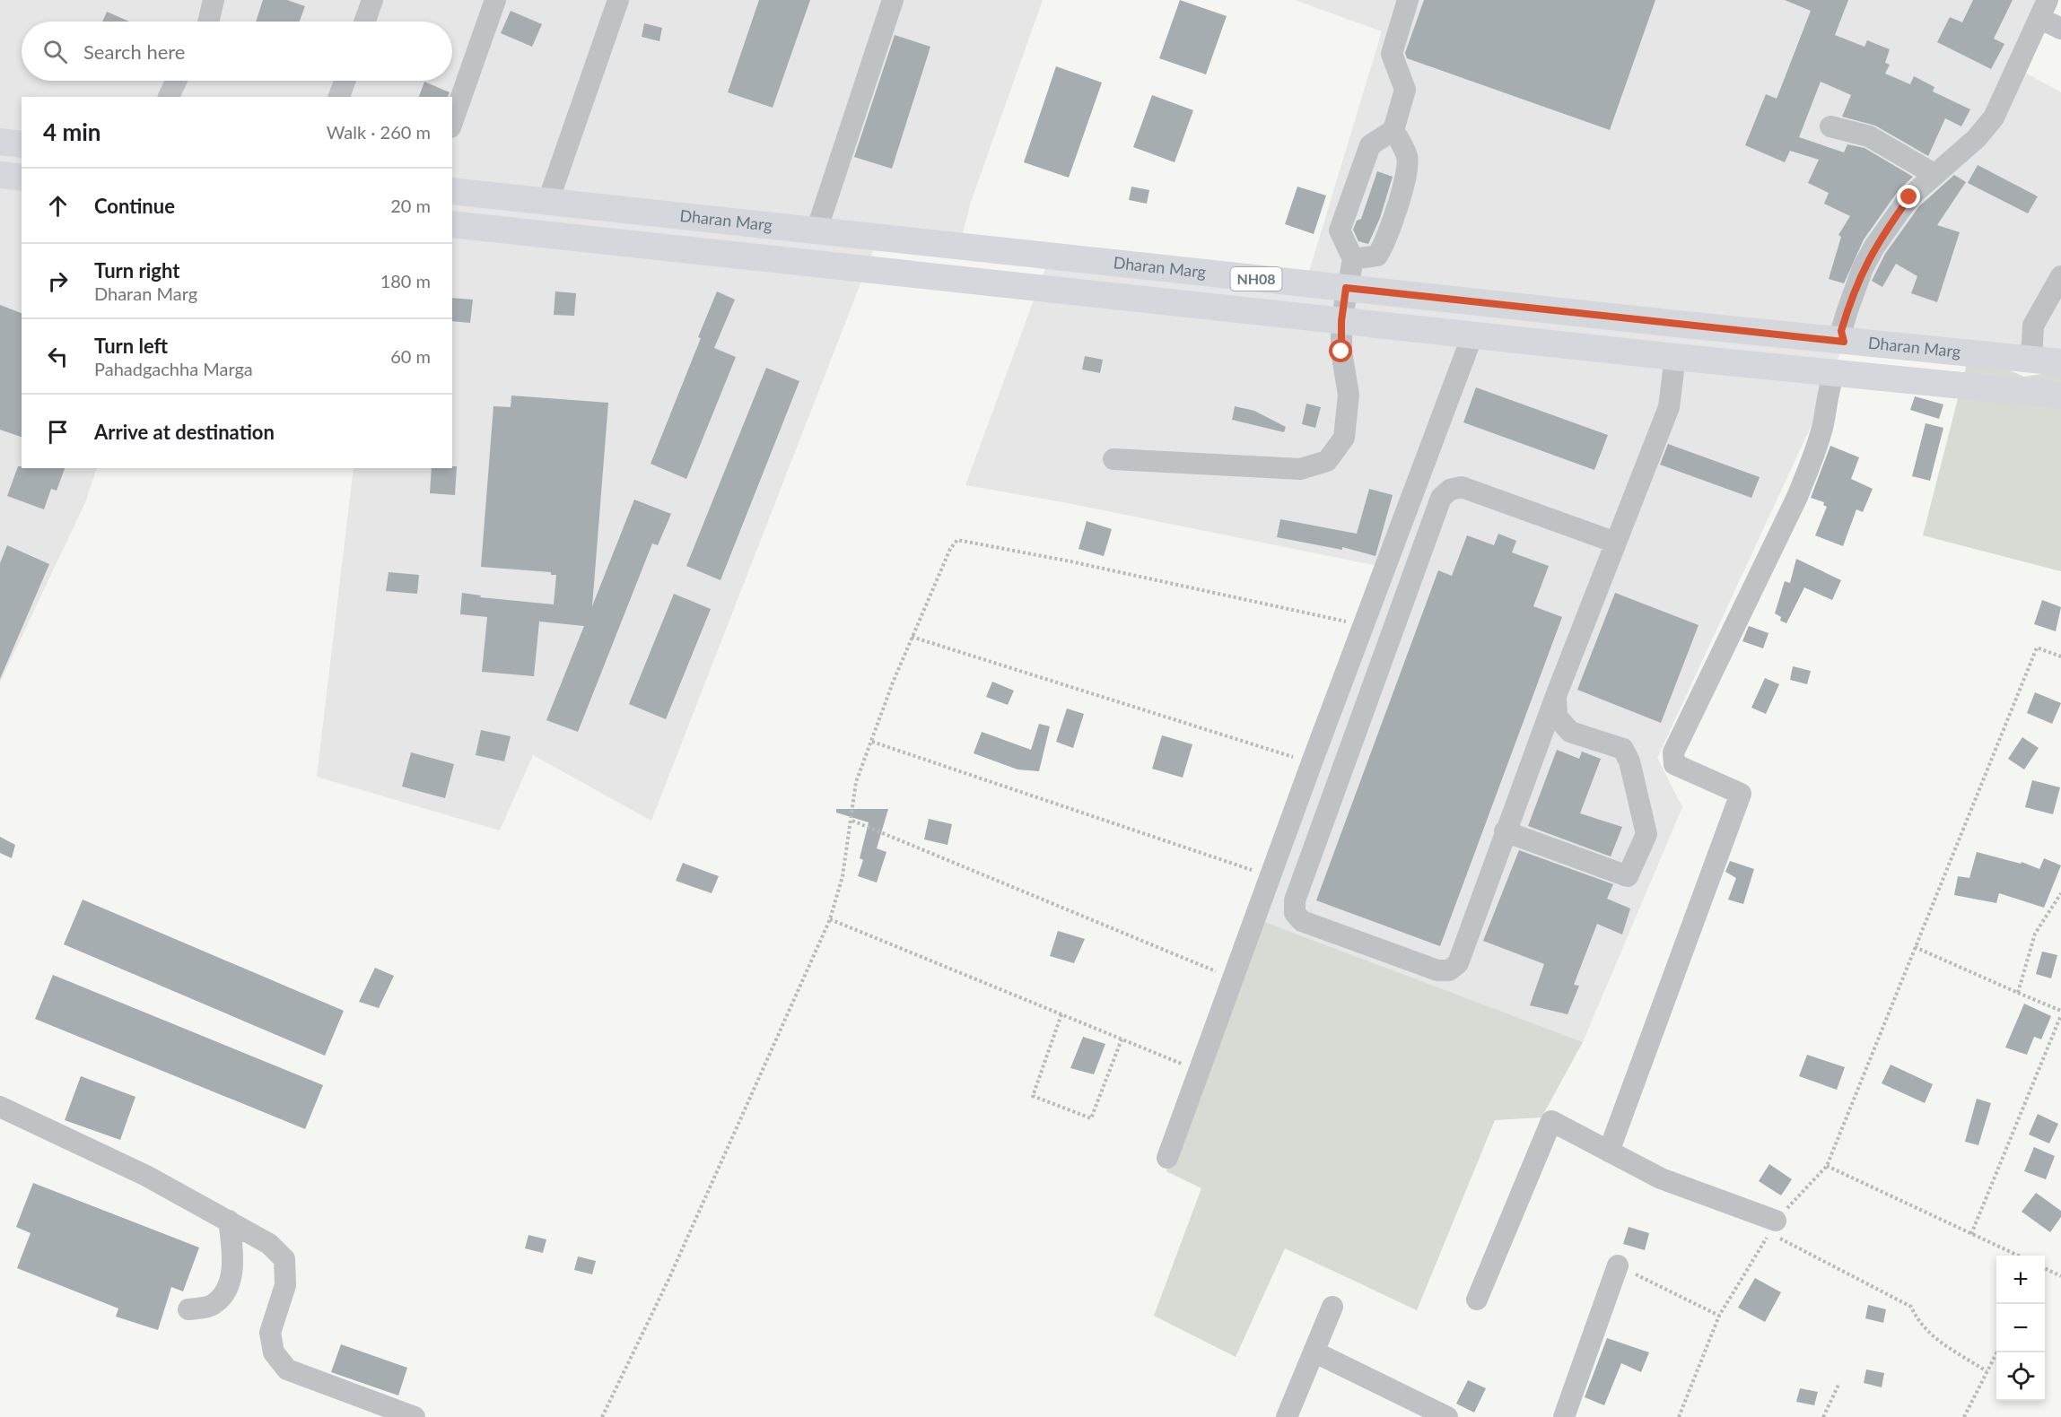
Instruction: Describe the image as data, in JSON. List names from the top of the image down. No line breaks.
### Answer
{"streets":{"main road":["Dharan Marg","NH08"]},"page":{"search":"Search here","heading":["4 min","Walk · 260 m"],"list":[["Continue","20 m"],["Turn right","Dharan Marg","180 m"],["Turn left","Pahadgachha Marga","60 m"],"Arrive at destination"],"map_buttons":["+","−"]}}
